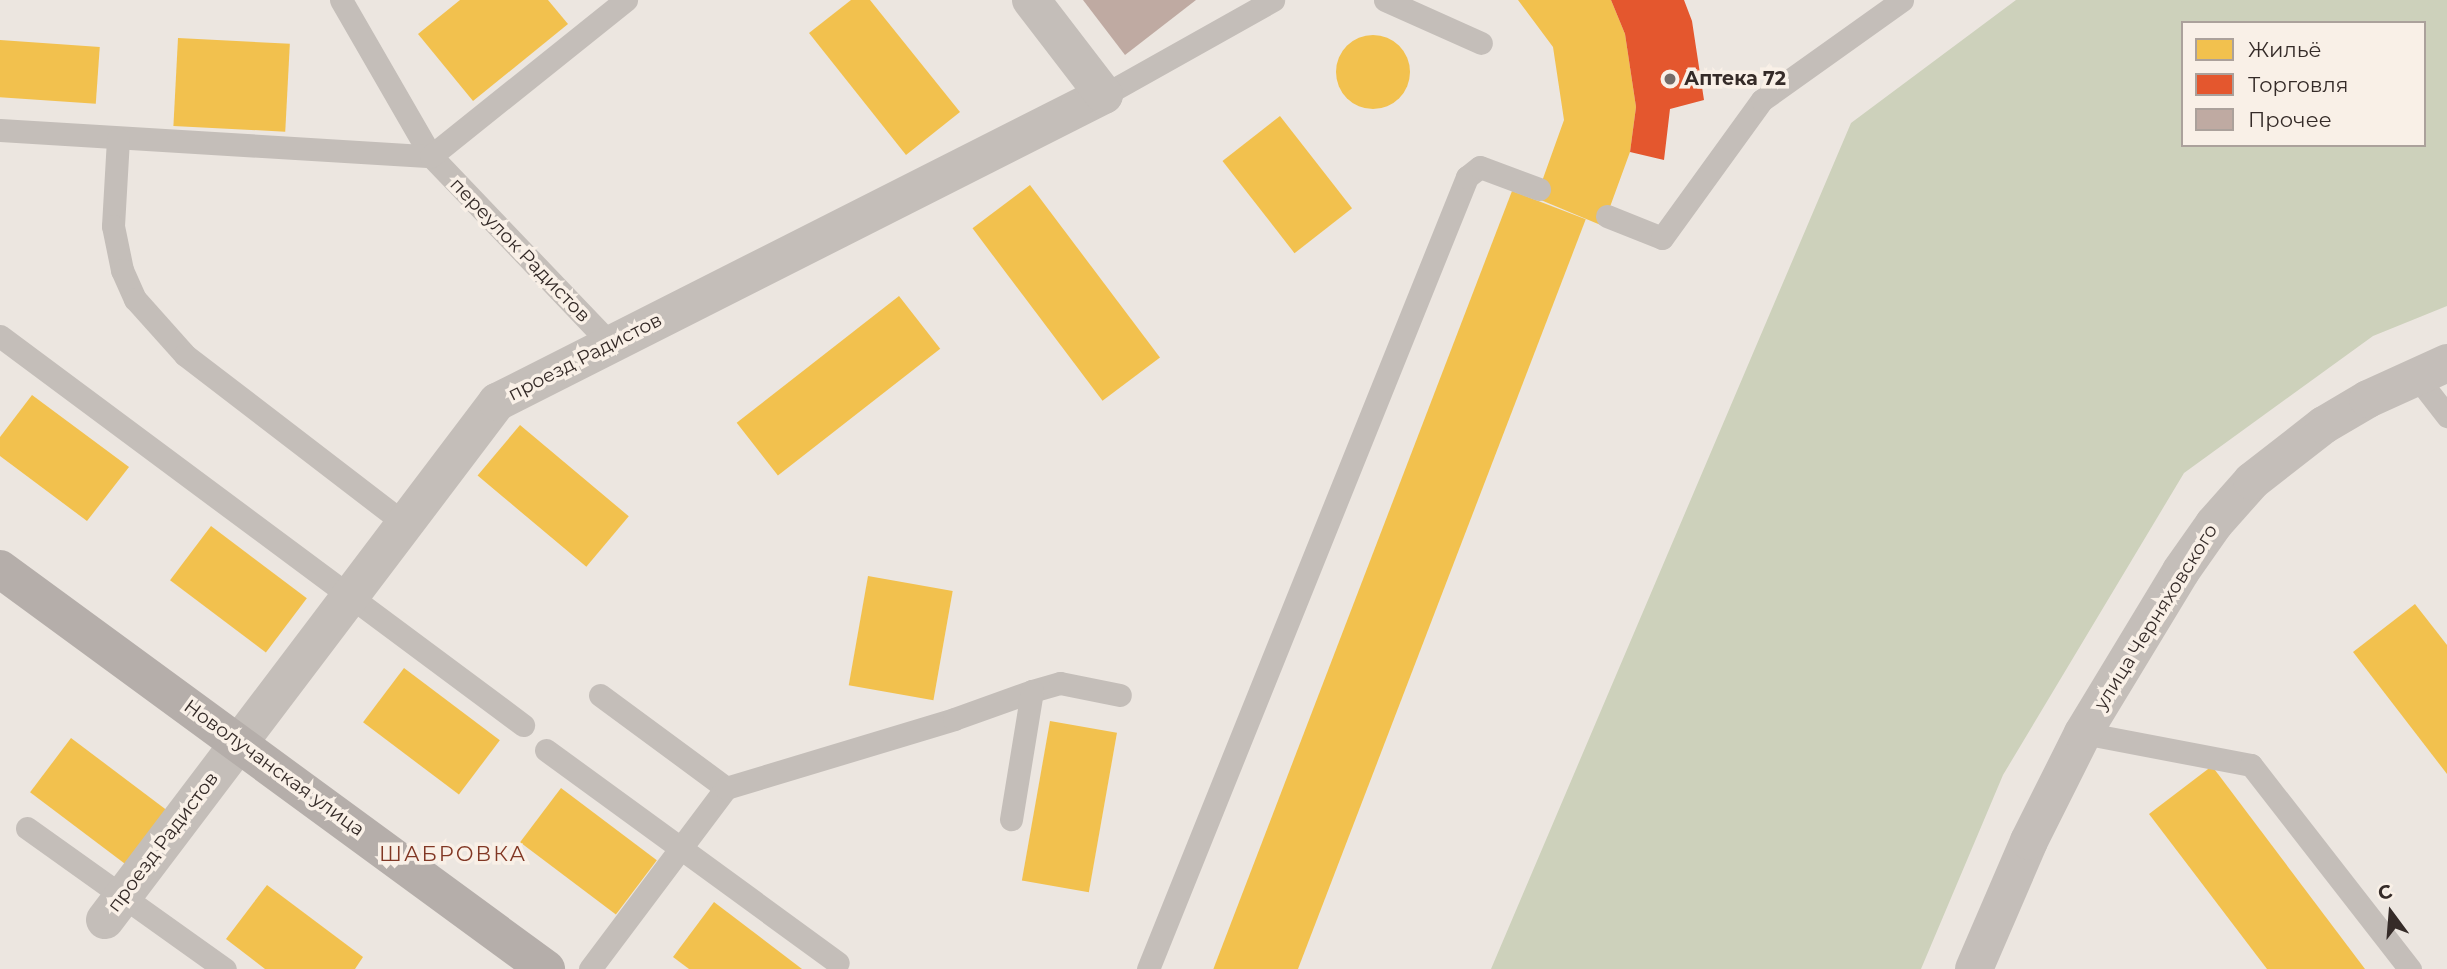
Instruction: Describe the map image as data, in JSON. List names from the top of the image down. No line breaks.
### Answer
{"streets":{"street":["проезд Радистов","улица Черняховского","Новолучанская улица"],"lane":["переулок Радистов"]},"crossings":[["переулок Радистов","проезд Радистов"],["проезд Радистов","Новолучанская улица"]],"districts":["ШАБРОВКА"],"places":["Аптека 72"],"legend":["Жильё","Торговля","Прочее"],"north":"top"}
